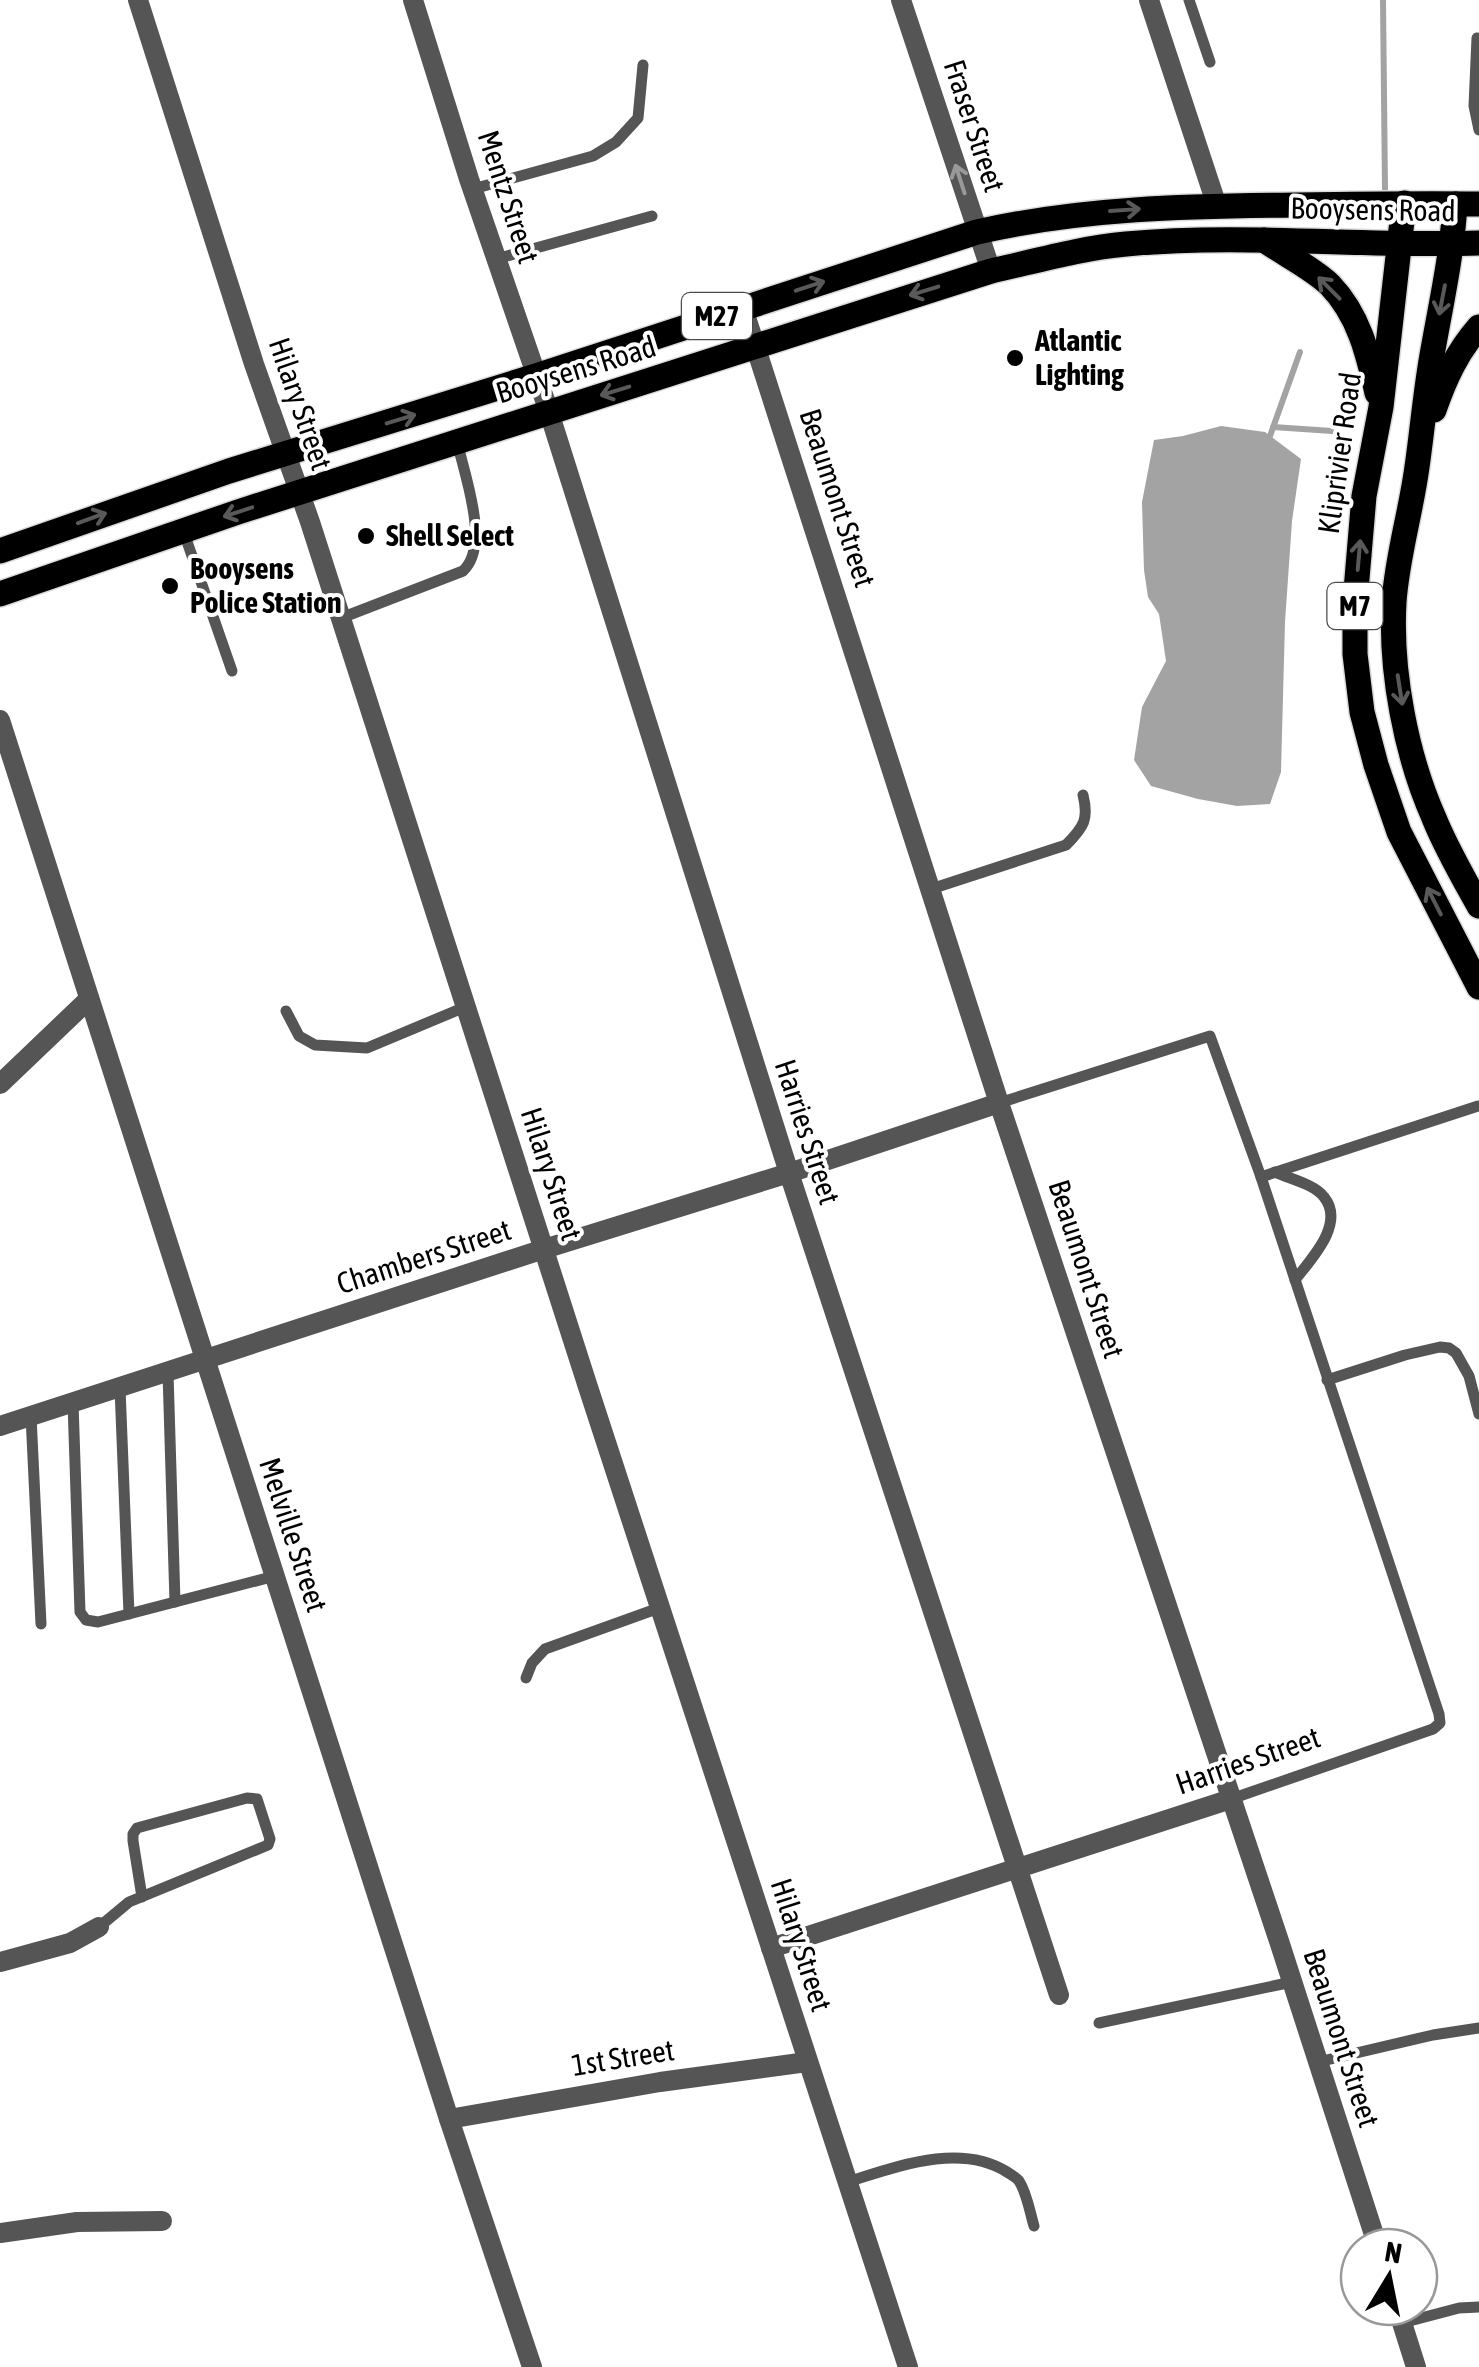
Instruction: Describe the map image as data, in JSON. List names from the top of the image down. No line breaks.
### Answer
{"streets":{"main road":["Booysens Road","M27","Kliprivier Road","M7"],"street":["Fraser Street","Mentz Street","Hilary Street","Beaumont Street","Harries Street","Chambers Street","Melville Street","1st Street"]},"crossings":[["Fraser Street","Booysens Road"],["Mentz Street","Booysens Road"],["Mentz Street","Harries Street"],["Booysens Road","Hilary Street"],["Booysens Road","Kliprivier Road"],["Booysens Road","Beaumont Street"],["Booysens Road","M7"],["Booysens Road","Harries Street"],["Hilary Street","Harries Street"],["Hilary Street","Chambers Street"],["Hilary Street","1st Street"],["Beaumont Street","Harries Street"],["Beaumont Street","Chambers Street"],["Harries Street","Chambers Street"],["Chambers Street","Melville Street"],["Melville Street","1st Street"]],"one_way":["Fraser Street"],"places":["Atlantic Lighting","Shell Select","Booysens Police Station"],"north":"top"}
